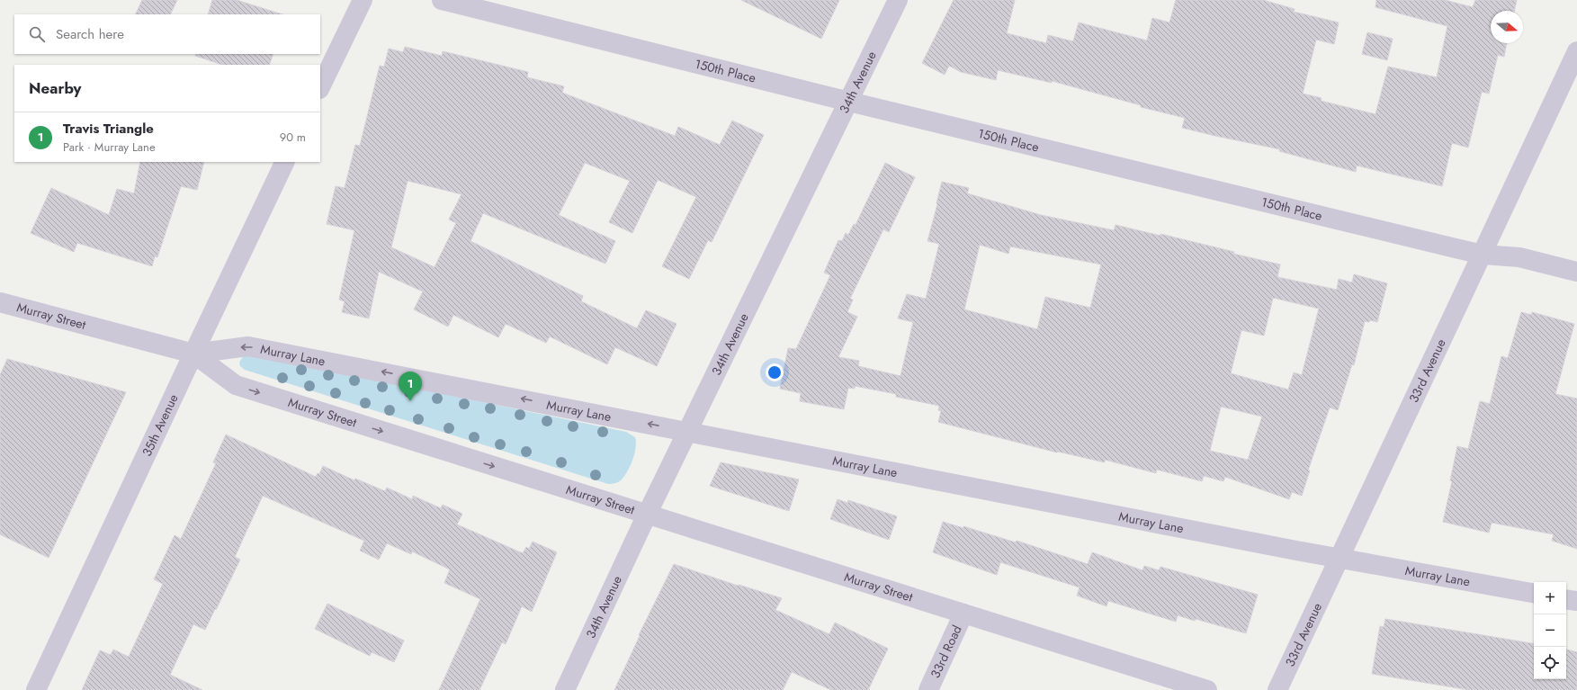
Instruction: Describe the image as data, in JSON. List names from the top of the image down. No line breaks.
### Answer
{"streets":{"street":["150th Place","34th Avenue","Murray Street","Murray Lane","33rd Avenue","35th Avenue","33rd Road"]},"crossings":[["150th Place","34th Avenue"],["150th Place","33rd Avenue"],["34th Avenue","Murray Street"],["34th Avenue","Murray Lane"],["Murray Street","Murray Lane"],["Murray Street","35th Avenue"],["Murray Street","33rd Road"],["Murray Lane","33rd Avenue"],["Murray Lane","35th Avenue"]],"one_way":["Murray Street","Murray Lane"],"north":"right","page":{"search":"Search here","heading":"Nearby","list":[{"mark":"1","name":"Travis Triangle","note":"Park · Murray Lane","value":"90 m"}],"pins":"1","map_buttons":["+","−"]}}
